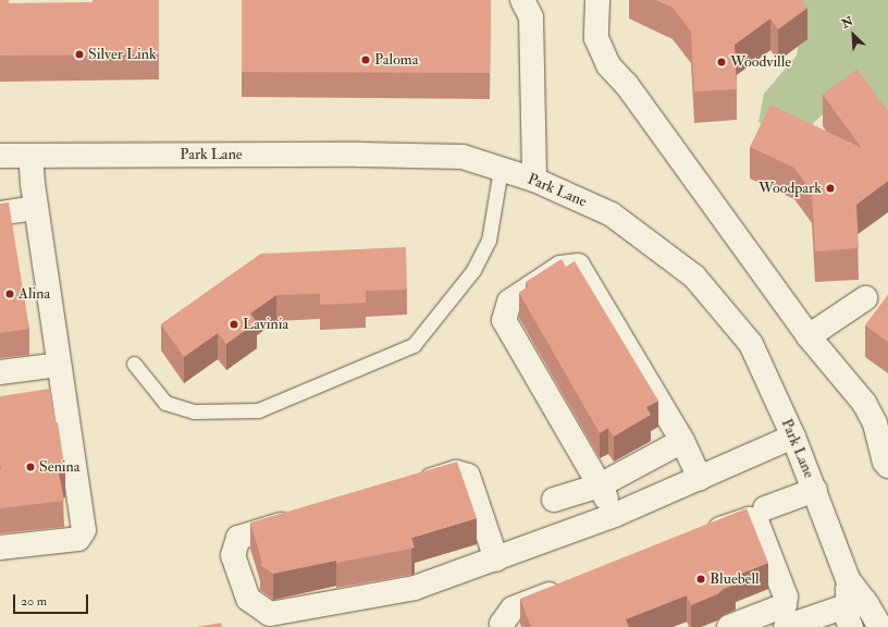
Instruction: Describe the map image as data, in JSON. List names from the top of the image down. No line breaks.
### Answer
{"streets":{"street":["Park Lane"]},"places":["Silver Link","Paloma","Woodville","Woodpark","Alina","Lavinia","Senina","Bluebell"],"scale_bar":"20 m","north":"top left"}
